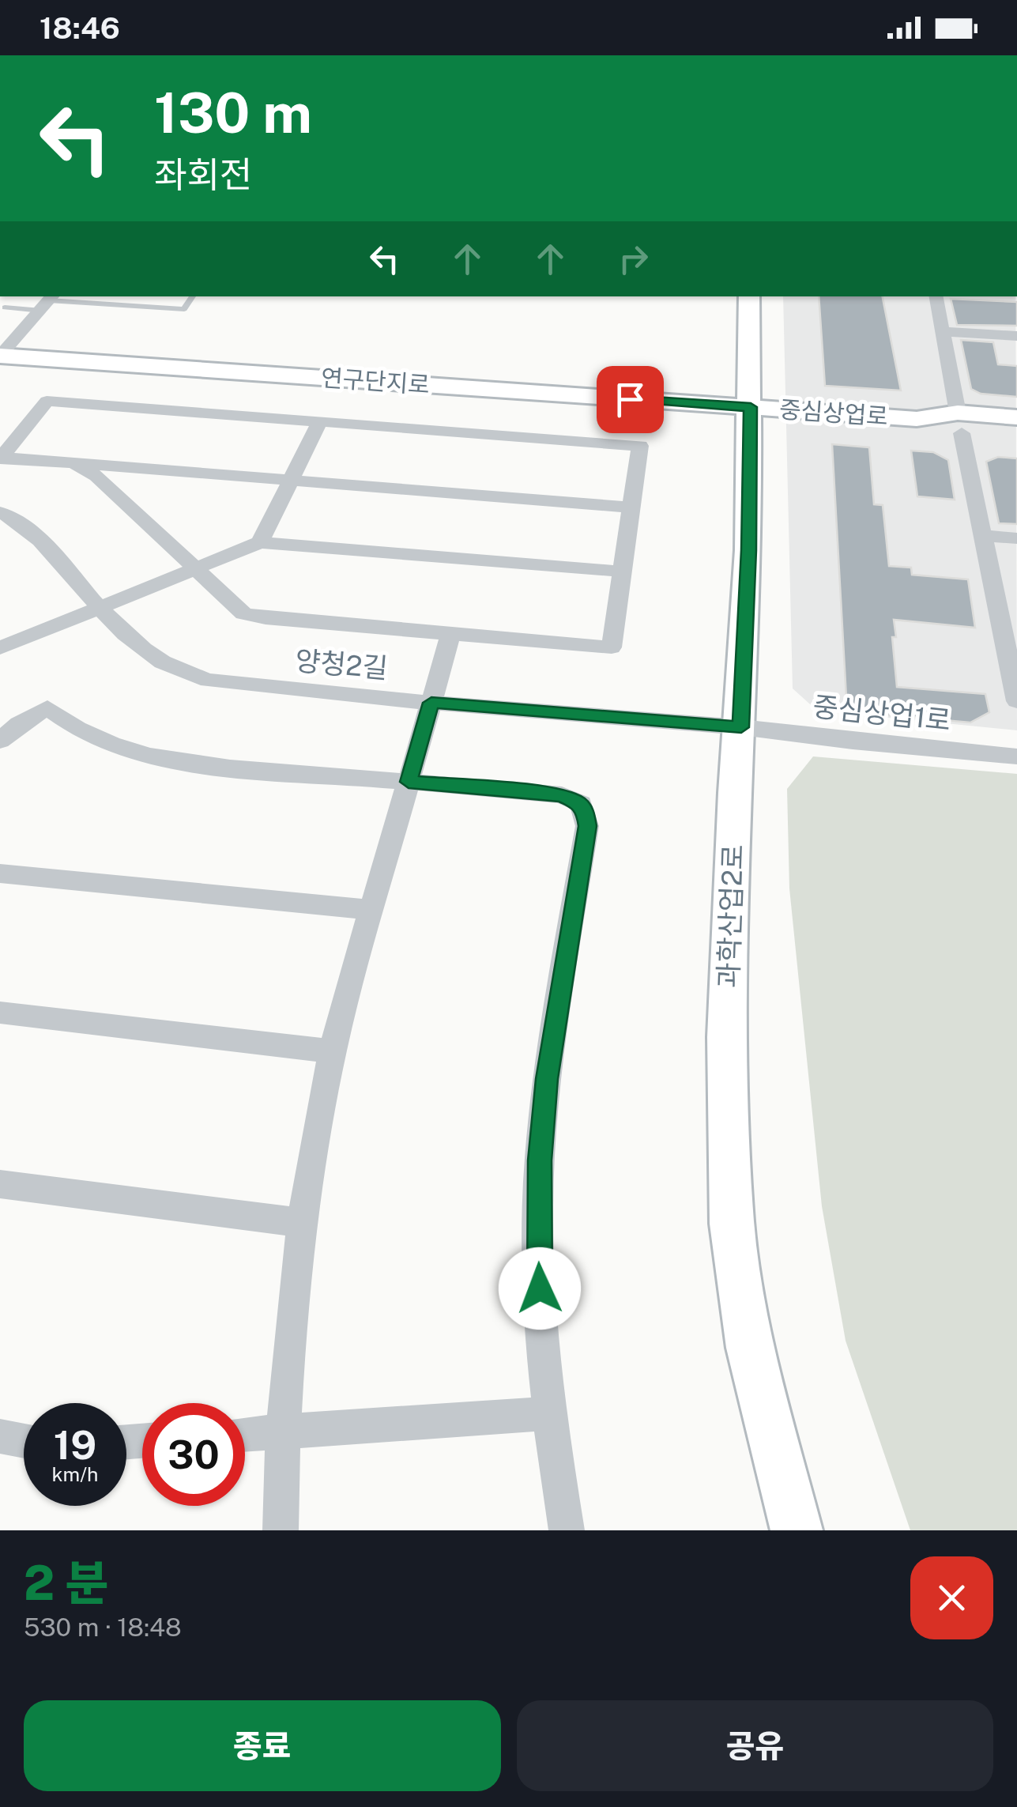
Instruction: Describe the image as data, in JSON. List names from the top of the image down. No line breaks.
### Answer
{"streets":{"street":["연구단지로","중심상업로","양청2길","중심상업1로","과학산업2로"]},"crossings":[["연구단지로","중심상업로"],["연구단지로","과학산업2로"],["중심상업로","과학산업2로"],["양청2길","중심상업1로"],["양청2길","과학산업2로"],["중심상업1로","과학산업2로"]],"page":{"status":"18:46","turn":["130 m","좌회전"],"speed":"19 km/h","limit":"30","heading":["2 분","530 m · 18:48"],"buttons":["종료","공유"]}}
